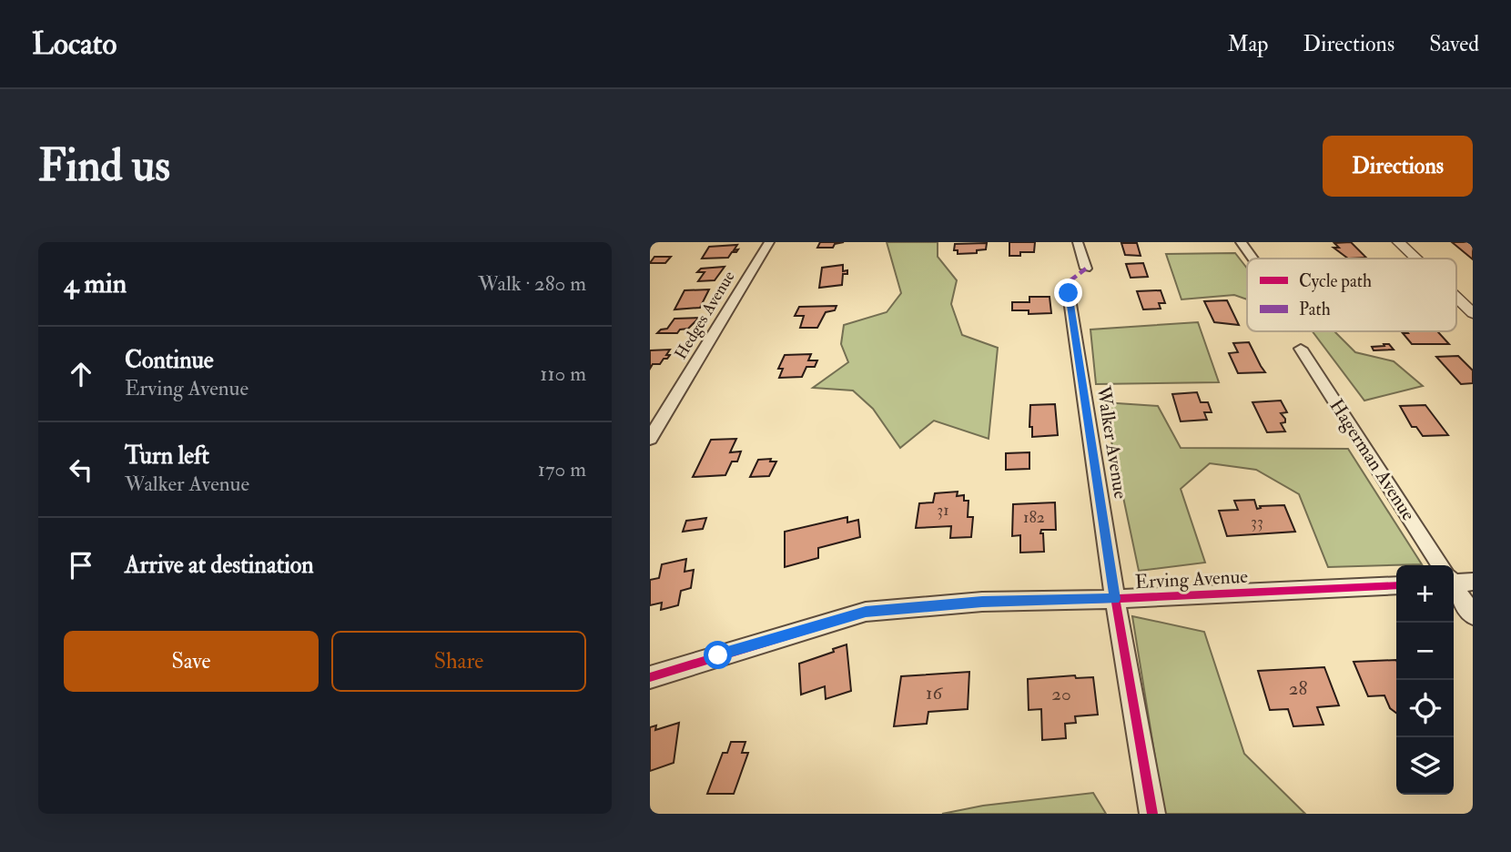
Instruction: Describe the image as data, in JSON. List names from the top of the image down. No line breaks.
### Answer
{"streets":{"street":["Hedges Avenue","Walker Avenue","Hagerman Avenue","Erving Avenue"]},"crossings":[["Walker Avenue","Erving Avenue"]],"house_numbers":["31","182","33","28","16","20"],"legend":["Cycle path","Path"],"page":{"header":"Locato","nav":["Map","Directions","Saved"],"buttons":["Directions",["Save","Share"]],"title":"Find us","heading":["4 min","Walk · 280 m"],"list":[["Continue","Erving Avenue","110 m"],["Turn left","Walker Avenue","170 m"],"Arrive at destination"],"map_buttons":["+","−"]}}
